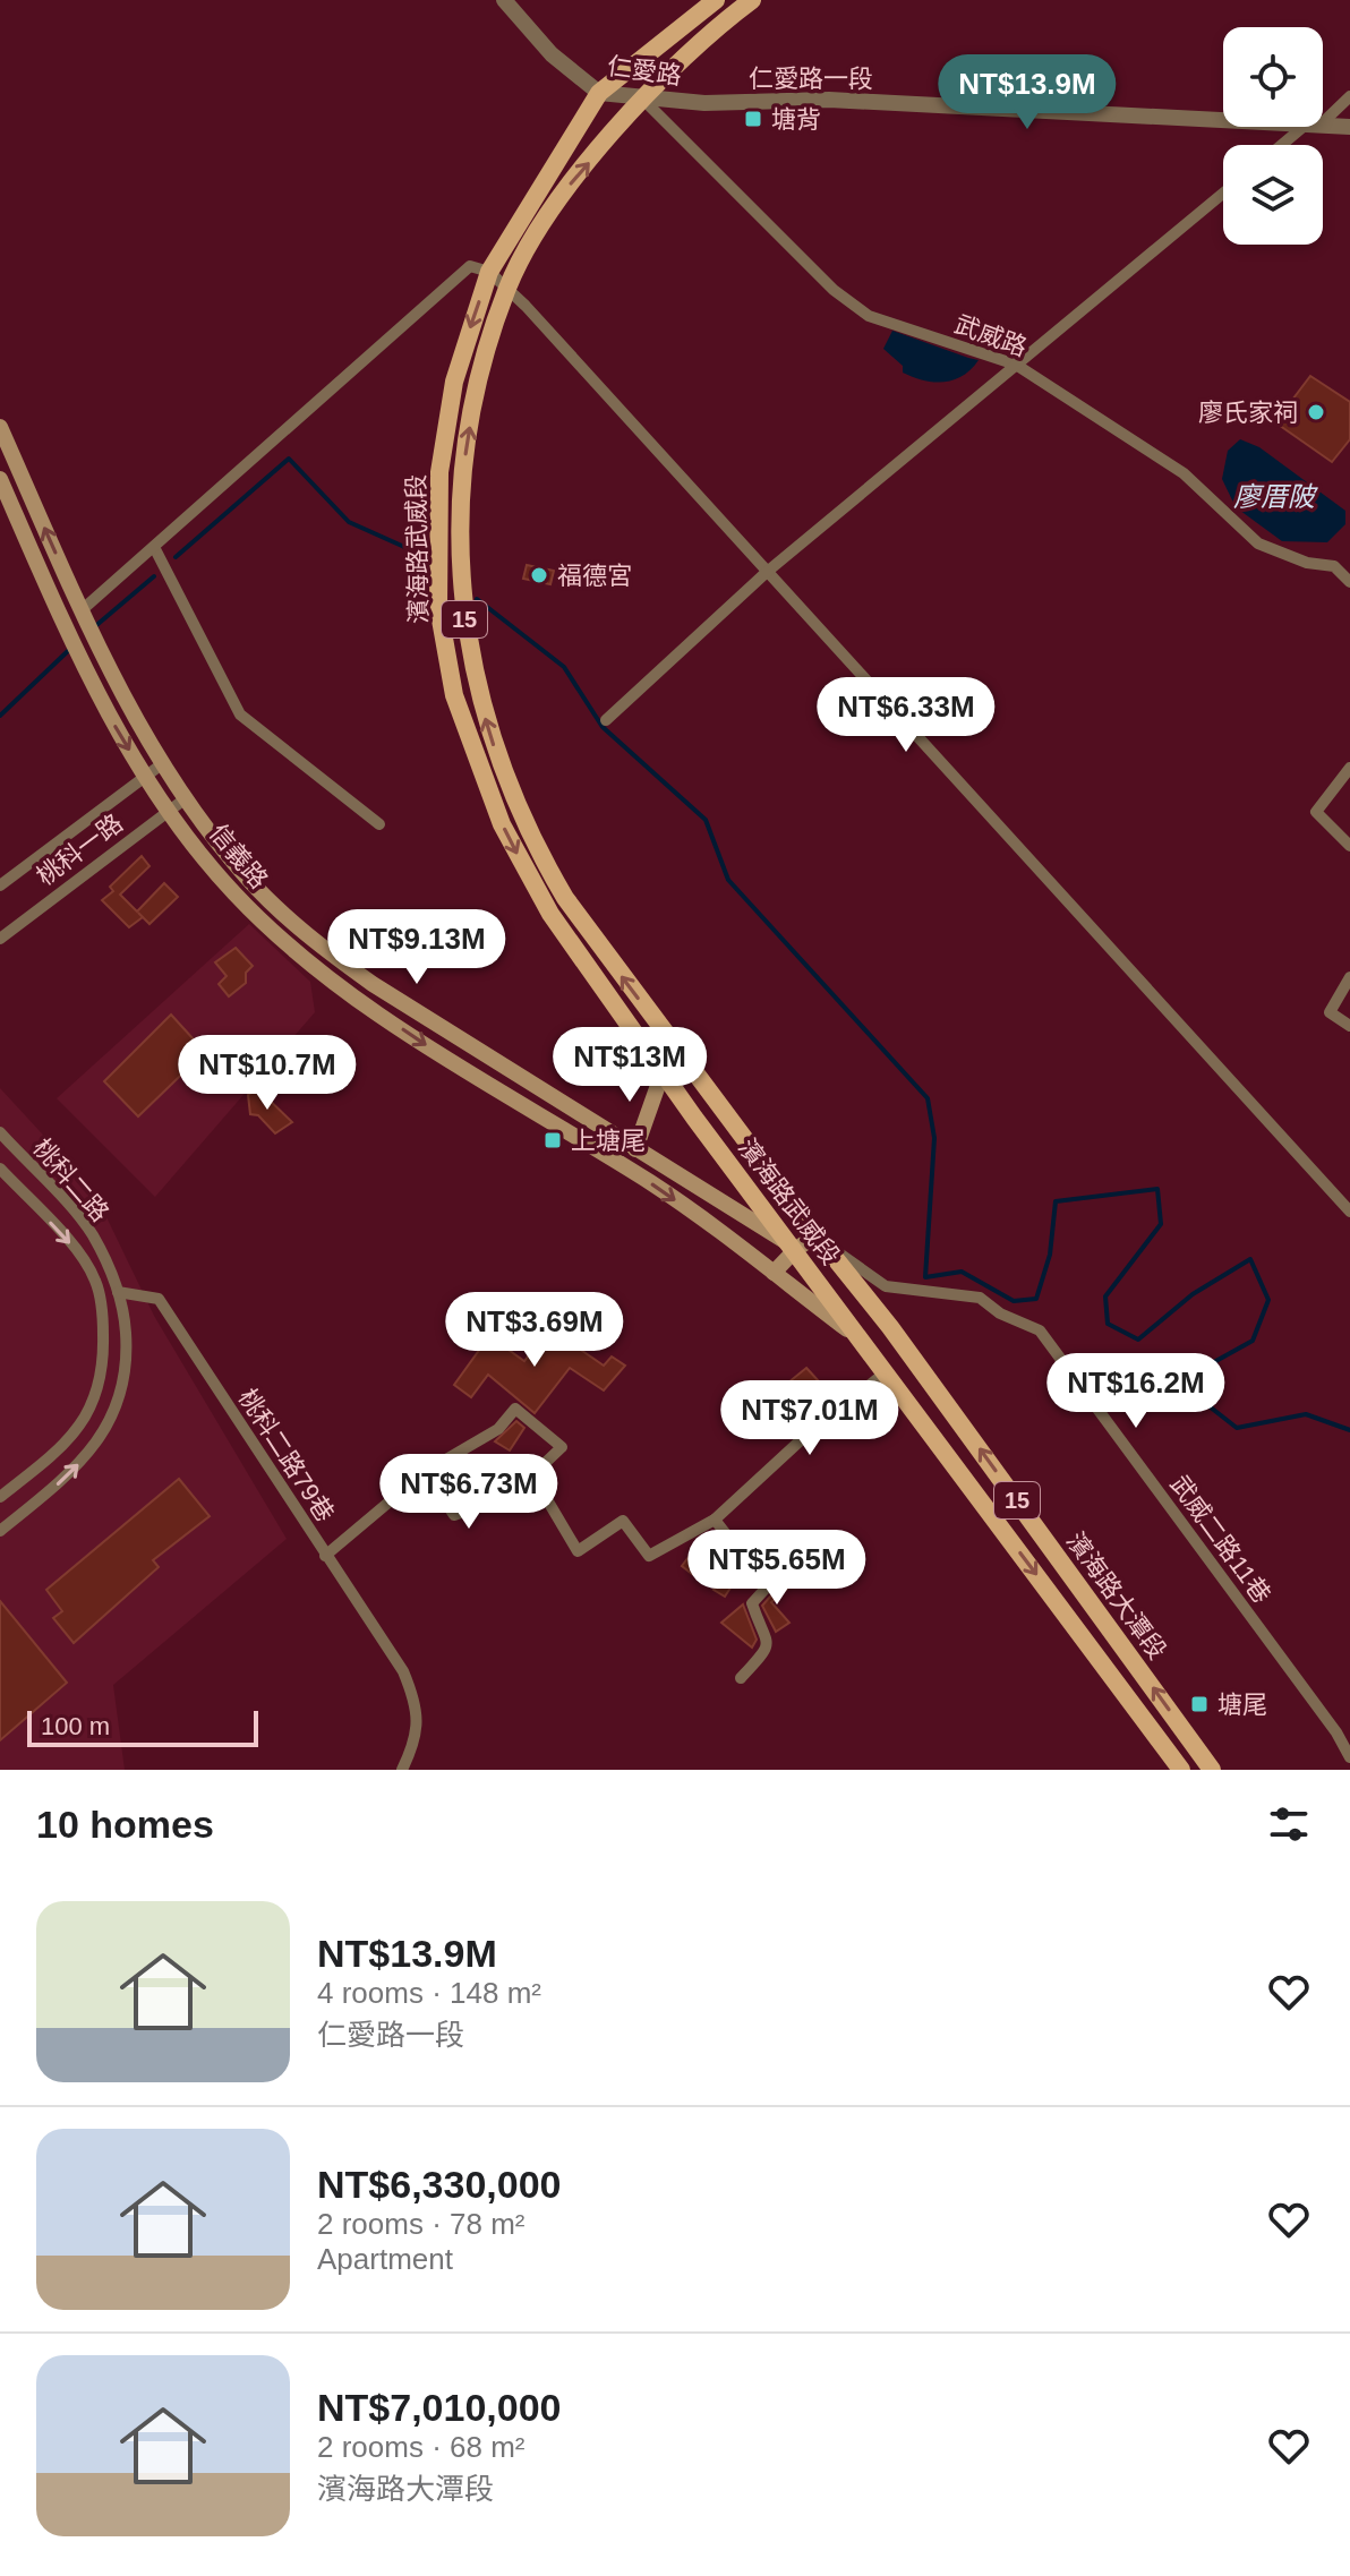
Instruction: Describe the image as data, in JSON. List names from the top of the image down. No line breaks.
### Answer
{"streets":{"main road":["濱海路武威段","15","信義路","濱海路大潭段"],"street":["仁愛路","仁愛路一段","武威路","桃科一路","桃科二路","桃科二路79巷","武威二路11巷"]},"crossings":[["仁愛路","仁愛路一段"],["仁愛路","武威路"],["仁愛路","濱海路武威段"],["武威路","濱海路武威段"],["濱海路武威段","信義路"],["濱海路武威段","武威二路11巷"],["濱海路武威段","濱海路大潭段"],["桃科一路","信義路"],["信義路","濱海路大潭段"],["桃科二路","桃科二路79巷"],["武威二路11巷","濱海路大潭段"]],"water":["廖厝陂"],"places":{"transit":["塘背","上塘尾","塘尾"],"other":["廖氏家祠","福德宮"]},"scale_bar":"100 m","page":{"price":["NT$13.9M","NT$6.33M","NT$9.13M","NT$13M","NT$10.7M","NT$3.69M","NT$16.2M","NT$7.01M","NT$6.73M","NT$5.65M"],"scale":"100 m","heading":"10 homes","list":[{"name":"NT$13.9M","note":"4 rooms · 148 m² · 仁愛路一段"},{"name":"NT$6,330,000","note":"2 rooms · 78 m² · Apartment"},{"name":"NT$7,010,000","note":"2 rooms · 68 m² · 濱海路大潭段"}]}}
